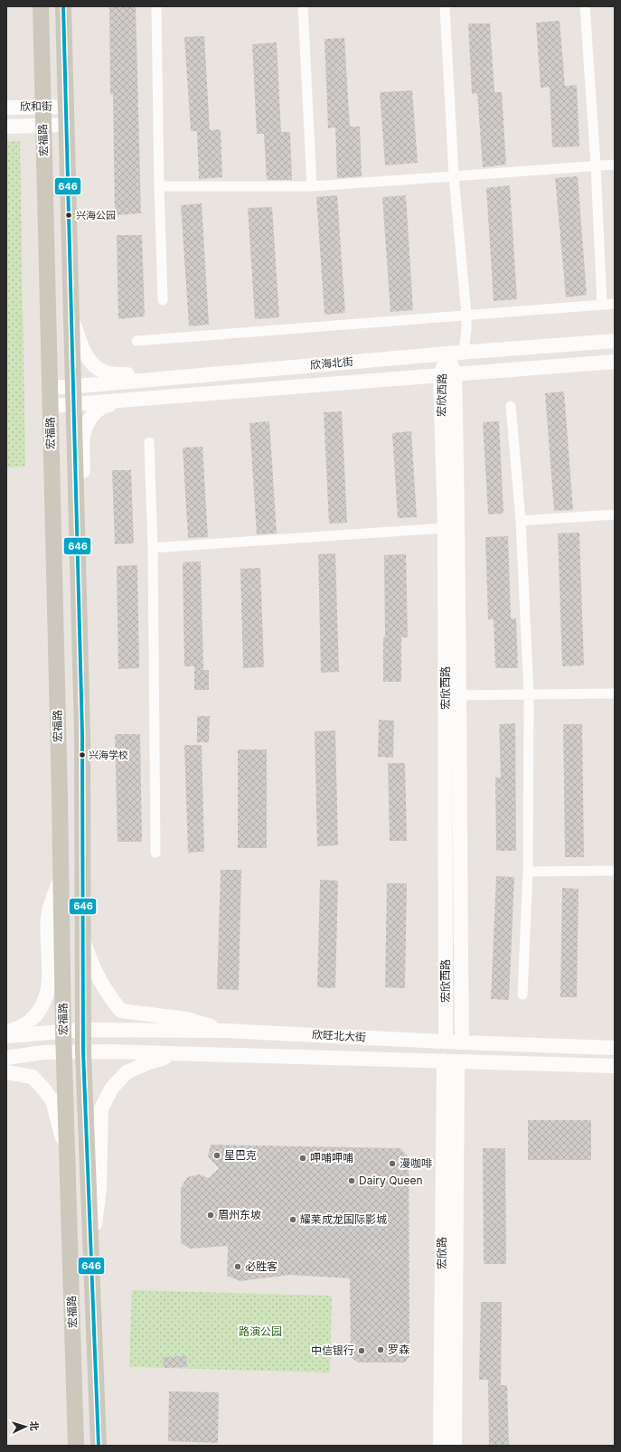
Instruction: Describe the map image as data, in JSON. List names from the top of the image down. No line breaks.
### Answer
{"streets":{"main road":["宏福路"],"street":["欣和街","欣海北街","宏欣西路","欣旺北大街","宏欣路"]},"crossings":[["欣和街","宏福路"],["宏福路","欣海北街"],["宏福路","欣旺北大街"],["欣海北街","宏欣西路"],["宏欣西路","欣旺北大街"],["欣旺北大街","宏欣路"]],"parks":["路演公园"],"places":["兴海公园","兴海学校","星巴克","呷哺呷哺","漫咖啡","Dairy Queen","眉州东坡","耀莱成龙国际影城","必胜客","罗森","中信银行"],"lines":["transit line 646"],"north":"right"}
